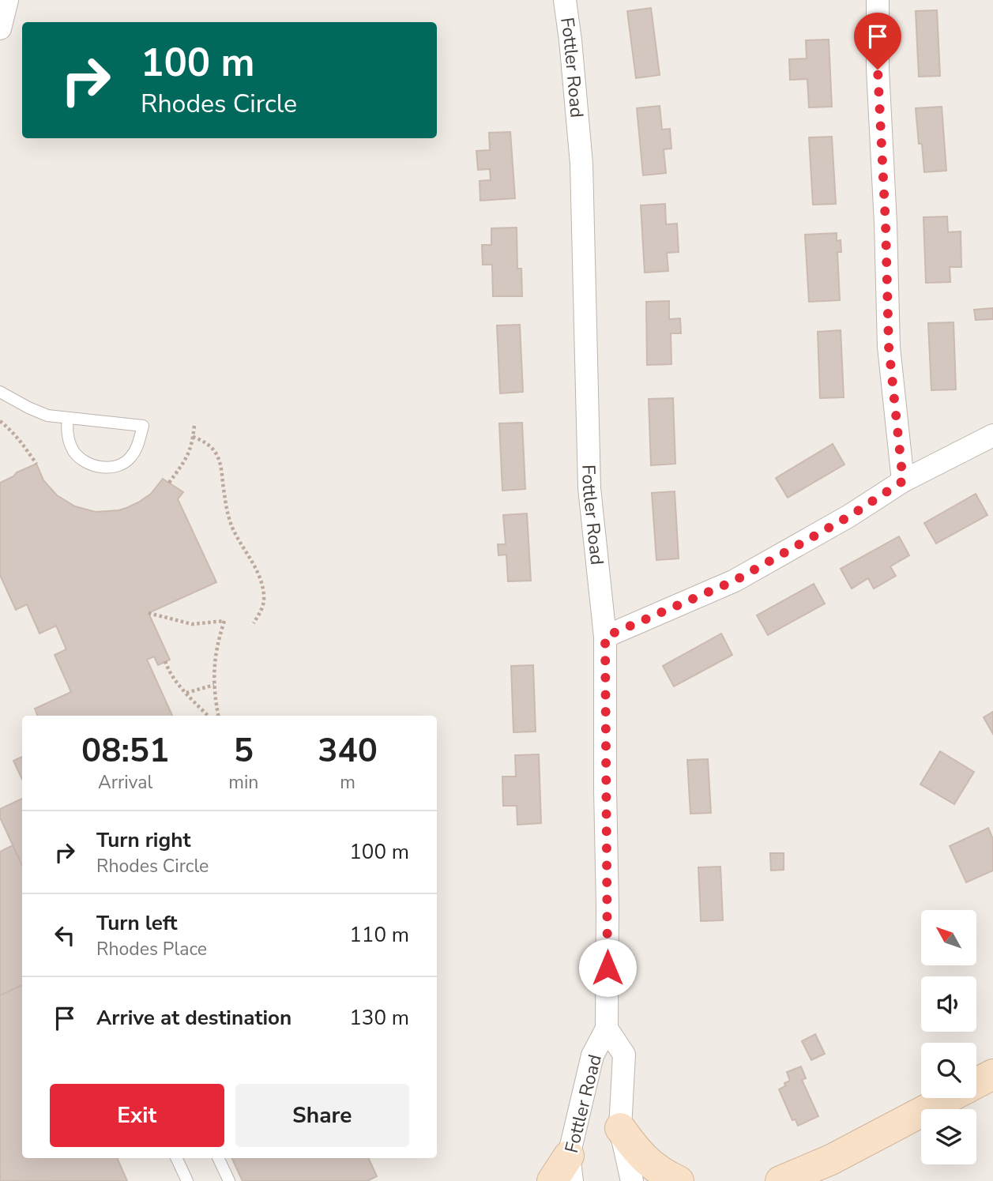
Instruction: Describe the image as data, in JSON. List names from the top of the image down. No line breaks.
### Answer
{"streets":{"street":["Fottler Road"]},"north":"top left","page":{"turn":["100 m","Rhodes Circle"],"eta":["08:51","Arrival","5","min","340","m"],"list":[{"name":"Turn right","note":"Rhodes Circle","value":"100 m"},{"name":"Turn left","note":"Rhodes Place","value":"110 m"},{"name":"Arrive at destination","value":"130 m"}],"buttons":["Exit","Share"]}}
